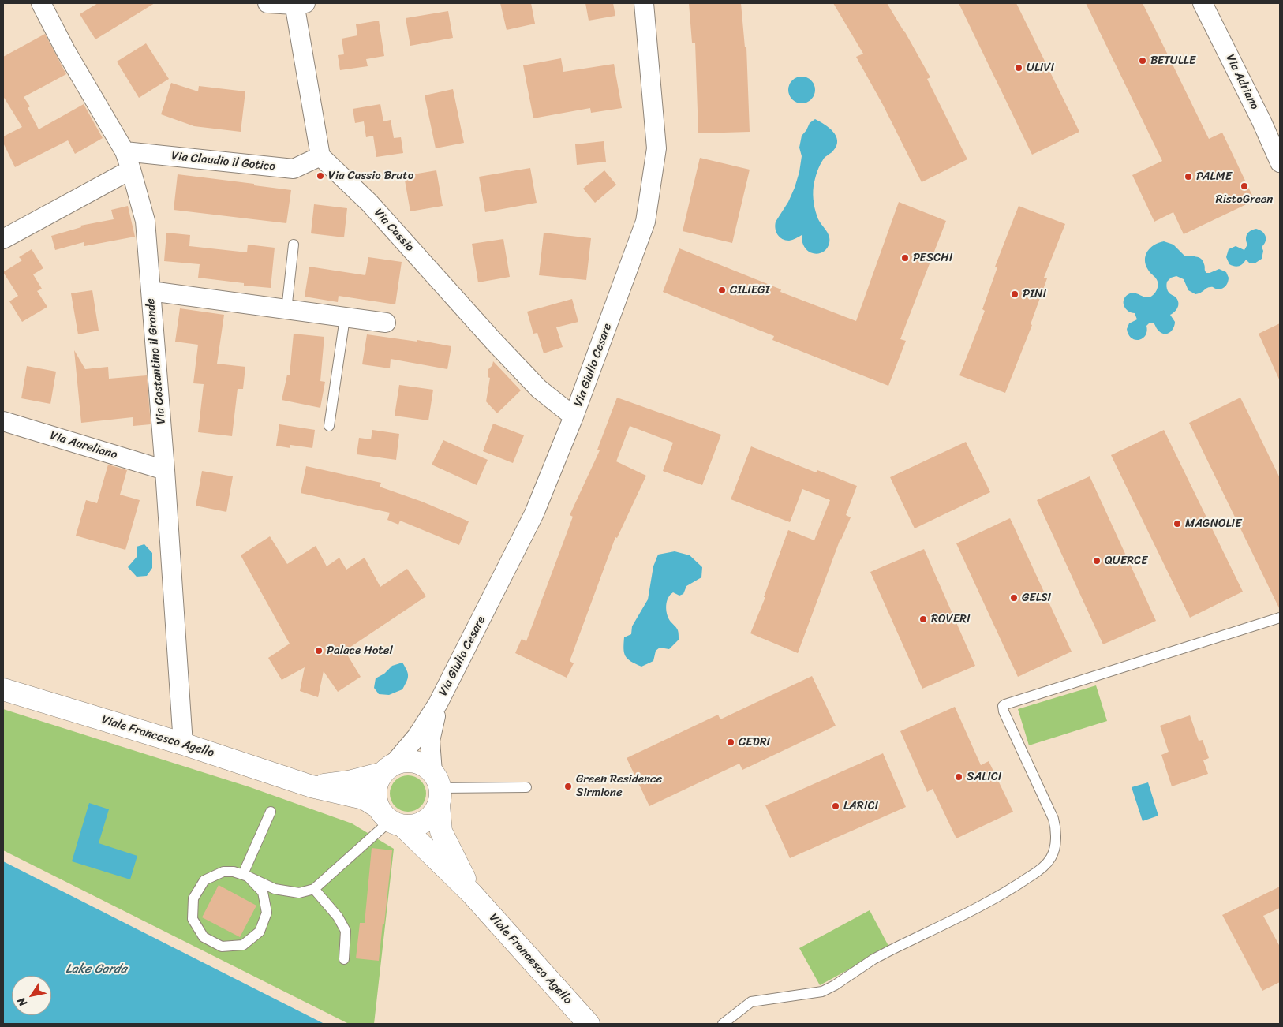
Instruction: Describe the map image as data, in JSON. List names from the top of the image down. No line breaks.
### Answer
{"streets":{"main road":["Viale Francesco Agello"],"street":["Via Adriano","Via Claudio il Gotico","Via Cassio","Via Costantino il Grande","Via Giulio Cesare","Via Aureliano"]},"crossings":[["Via Claudio il Gotico","Via Cassio"],["Via Claudio il Gotico","Via Costantino il Grande"],["Via Cassio","Via Giulio Cesare"],["Via Costantino il Grande","Via Aureliano"],["Via Costantino il Grande","Viale Francesco Agello"],["Via Giulio Cesare","Viale Francesco Agello"]],"water":["Lake Garda"],"places":["BETULLE","ULIVI","Via Cassio Bruto","PALME","RistoGreen","PESCHI","CILIEGI","PINI","MAGNOLIE","QUERCE","GELSI","ROVERI","Palace Hotel","CEDRI","SALICI","Green Residence Sirmione","LARICI"],"north":"bottom left"}
